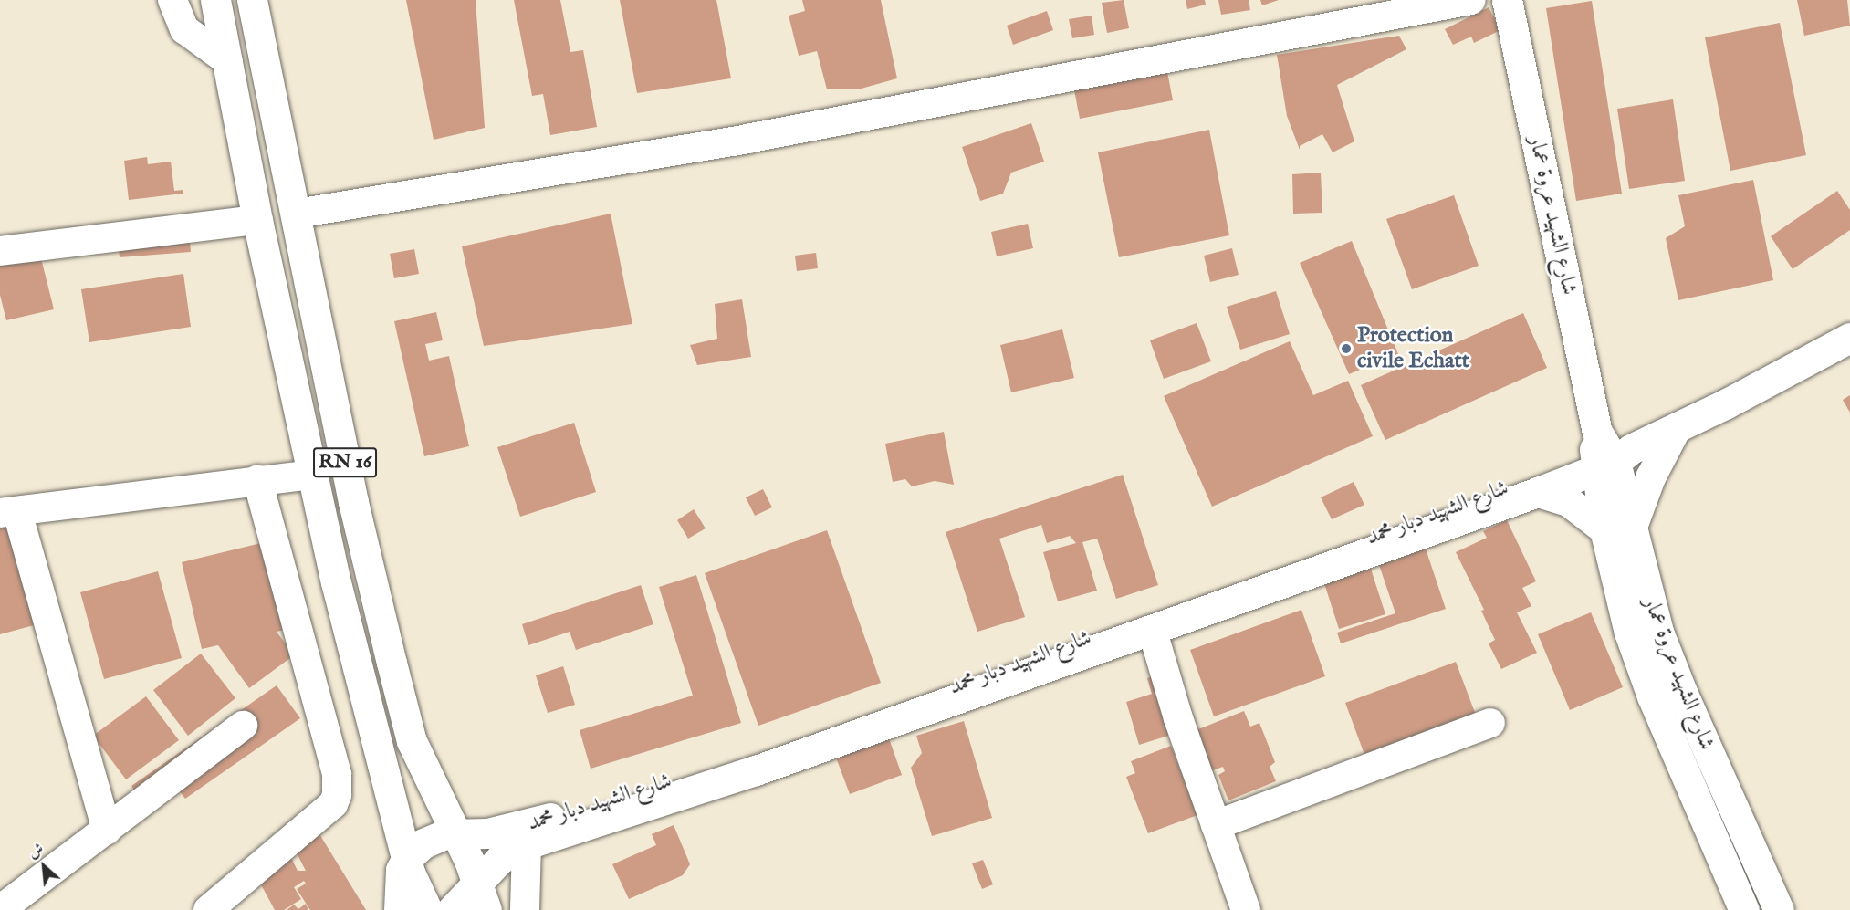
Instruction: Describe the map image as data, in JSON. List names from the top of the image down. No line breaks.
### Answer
{"streets":{"street":["شارع الشهيد عروة عمار","RN 16","شارع الشهيد دبار محمد"]},"crossings":[["شارع الشهيد عروة عمار","شارع الشهيد دبار محمد"],["RN 16","شارع الشهيد دبار محمد"]],"places":["Protection civile Echatt"],"north":"top left"}
